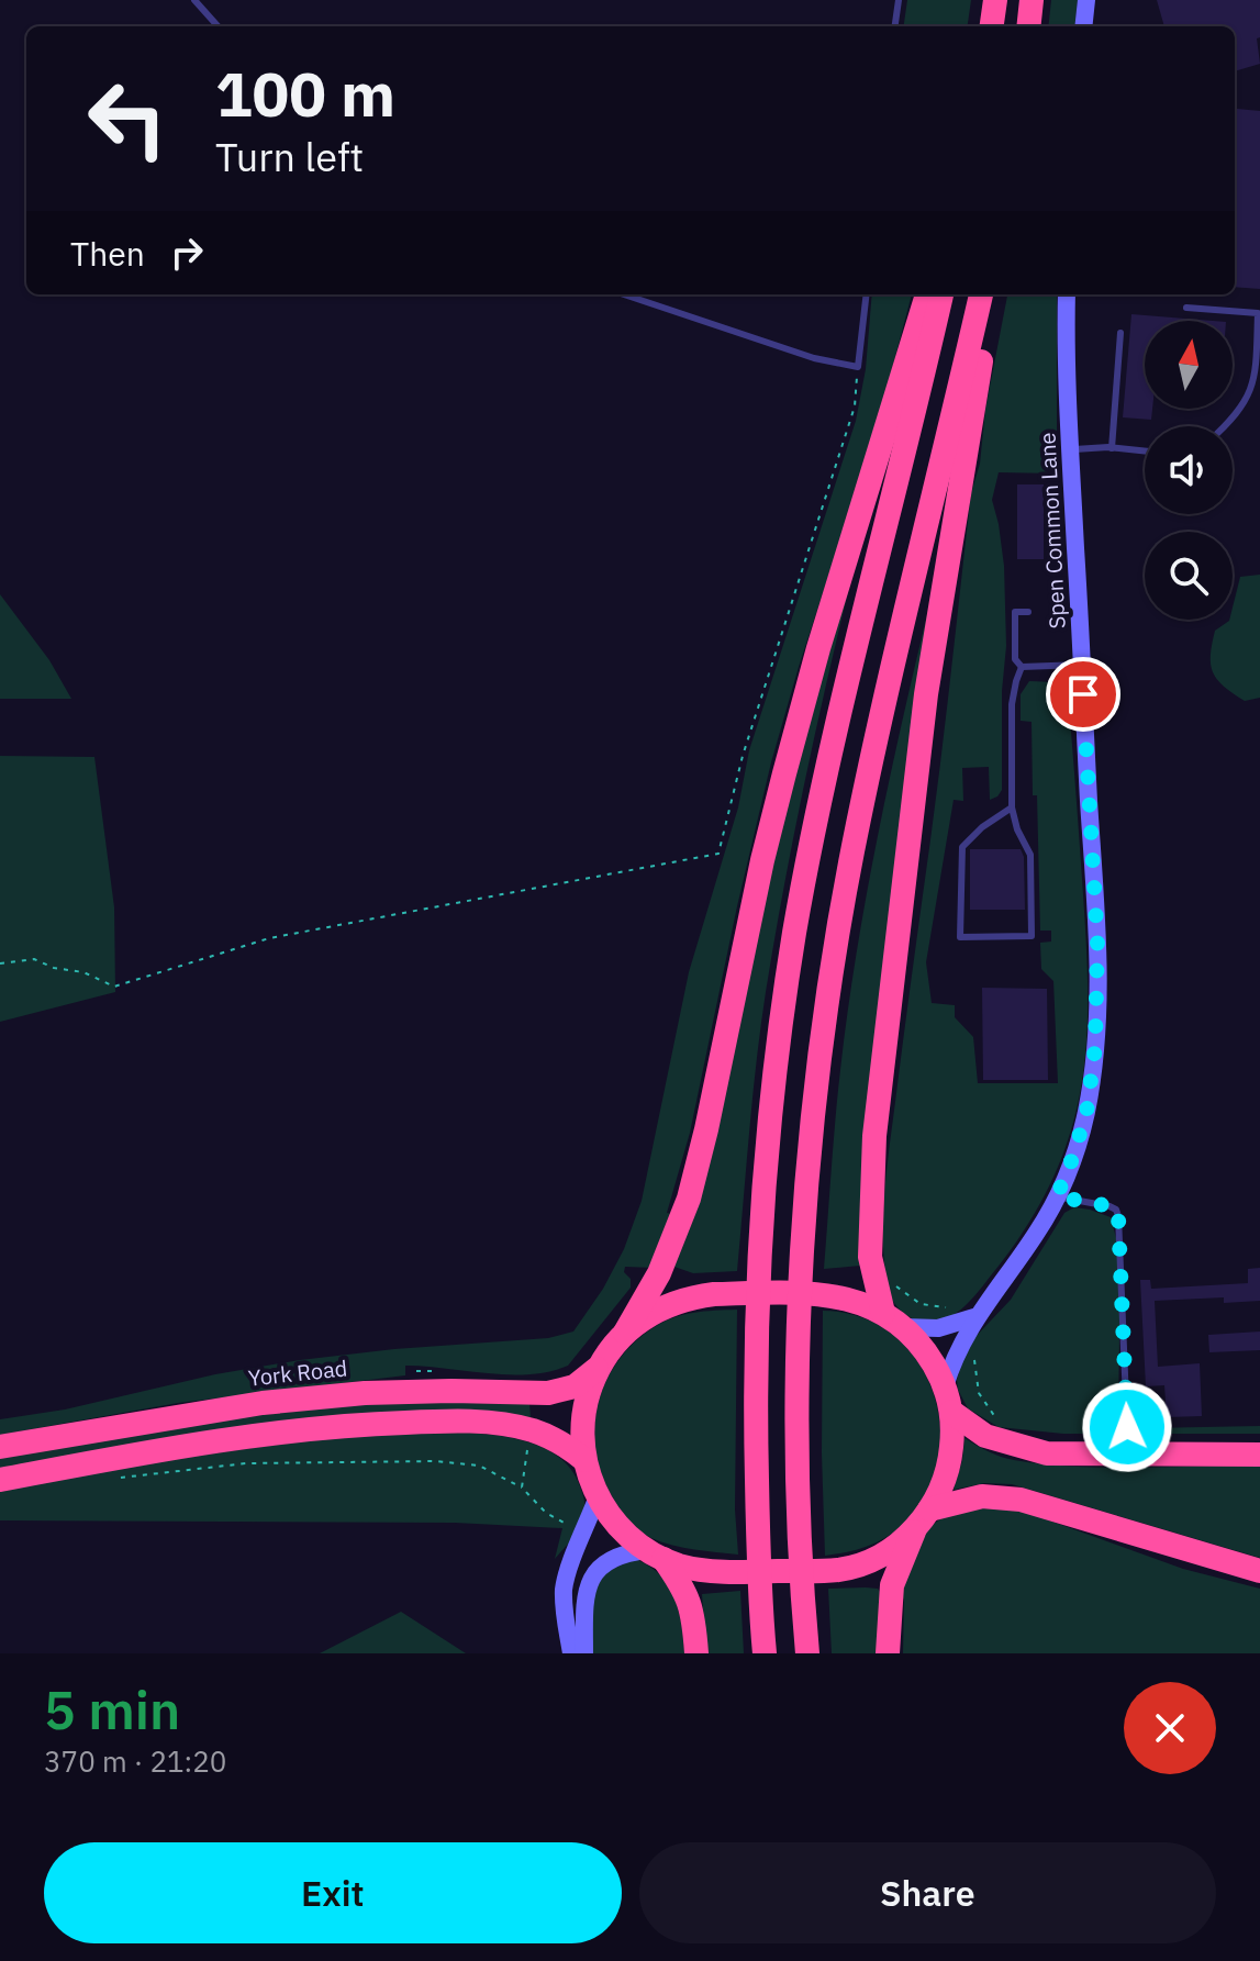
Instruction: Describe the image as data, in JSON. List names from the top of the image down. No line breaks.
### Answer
{"streets":{"highway":["York Road"],"street":["Spen Common Lane"]},"north":"top","page":{"turn":["100 m","Turn left"],"then":"Then","heading":["5 min","370 m · 21:20"],"buttons":["Exit","Share"]}}
